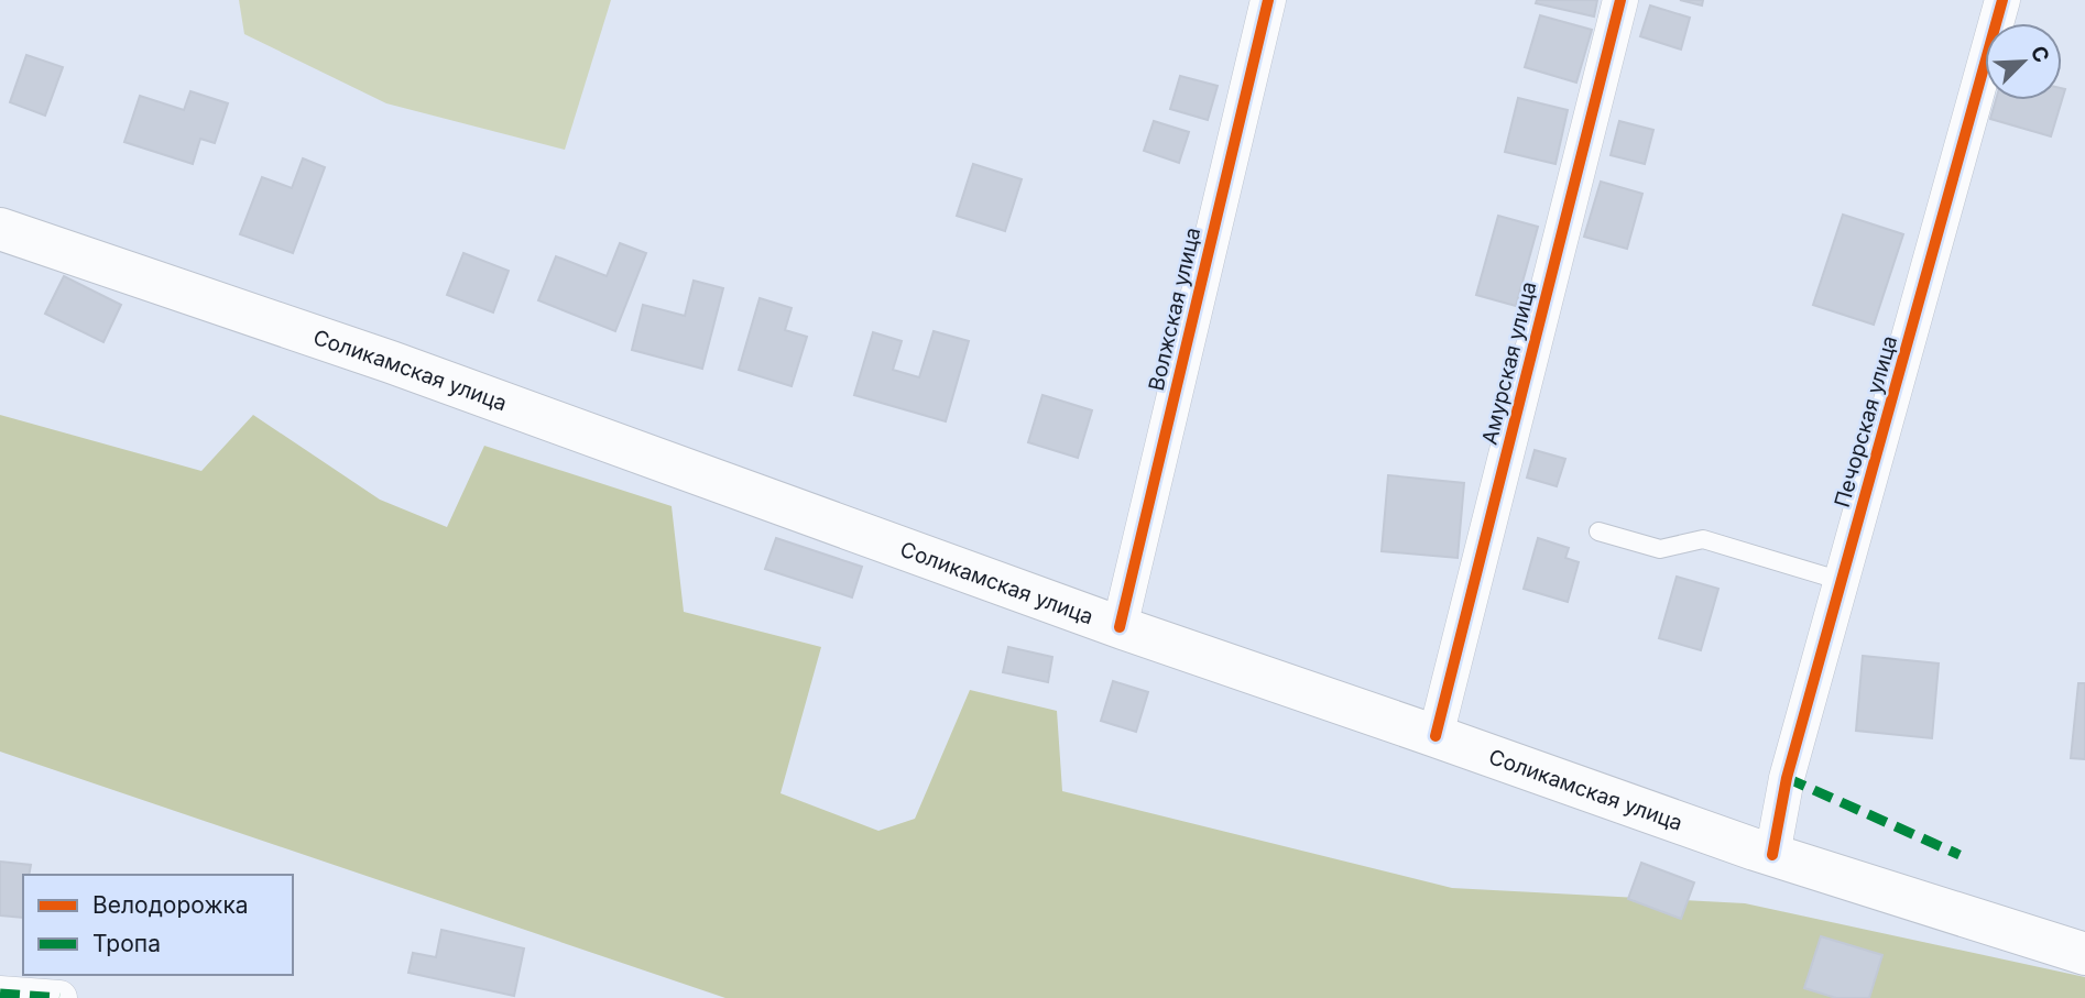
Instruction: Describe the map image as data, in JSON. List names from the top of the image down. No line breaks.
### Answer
{"streets":{"main road":["Соликамская улица"],"street":["Волжская улица","Амурская улица","Печорская улица"]},"crossings":[["Волжская улица","Соликамская улица"],["Амурская улица","Соликамская улица"],["Соликамская улица","Печорская улица"]],"legend":["Велодорожка","Тропа"],"north":"top right"}
